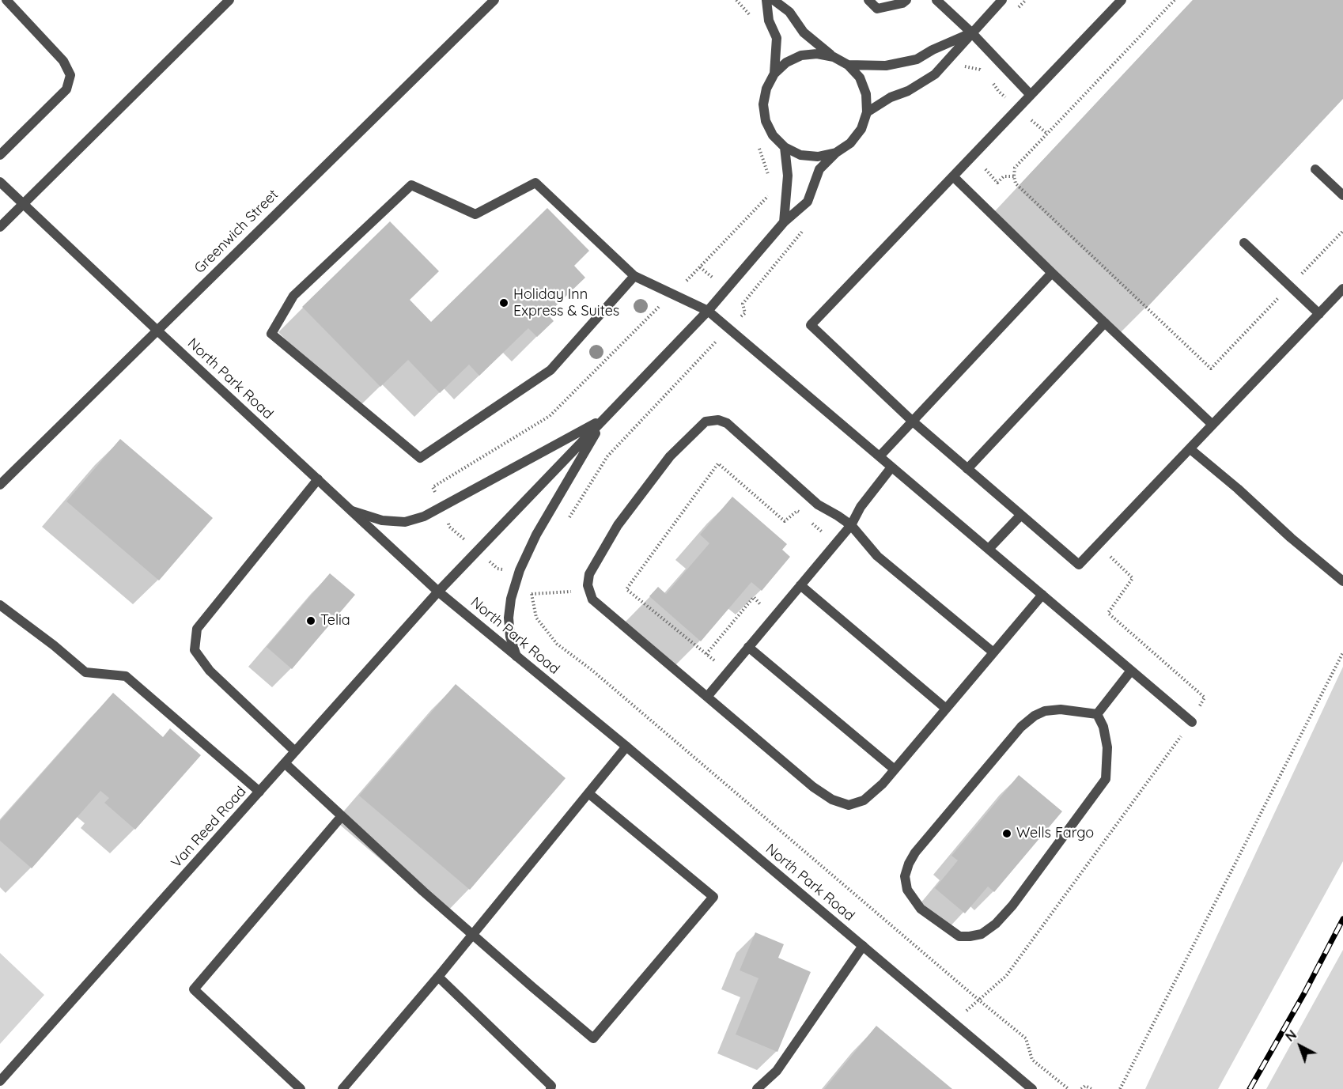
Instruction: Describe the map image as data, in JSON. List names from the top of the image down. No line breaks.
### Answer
{"streets":{"street":["Greenwich Street","North Park Road","Van Reed Road"]},"crossings":[["Greenwich Street","North Park Road"],["North Park Road","Van Reed Road"]],"places":["Holiday Inn Express & Suites","Telia","Wells Fargo"],"north":"top left"}
